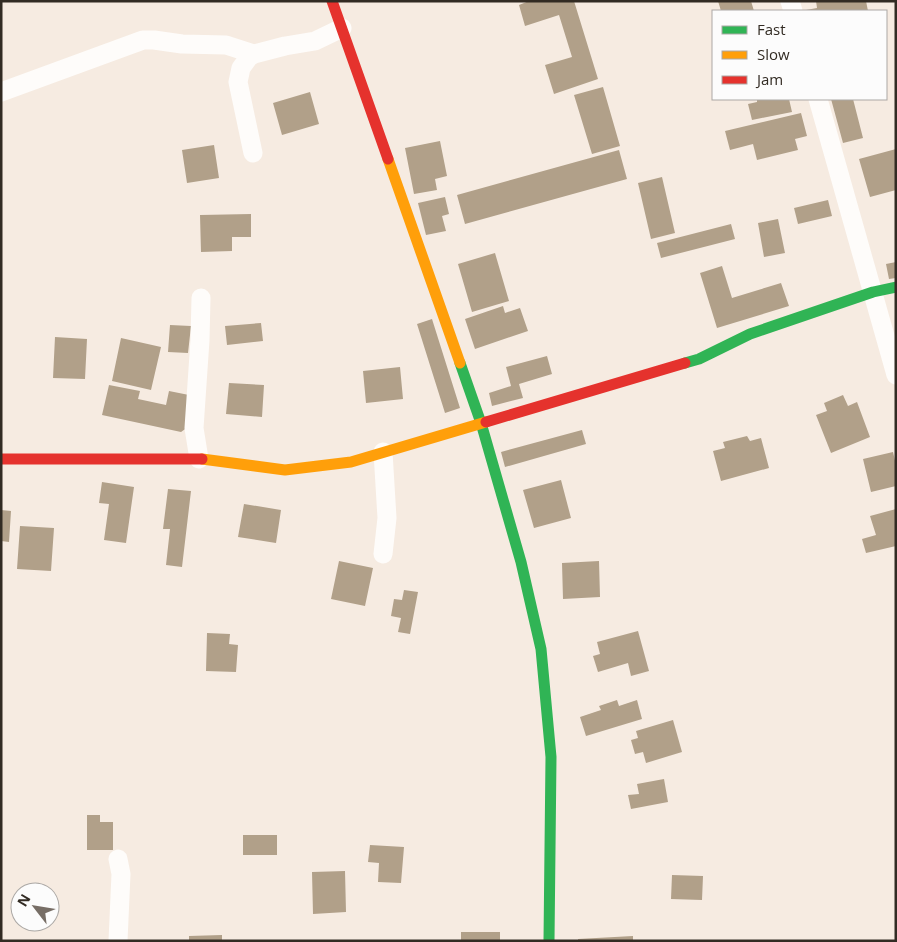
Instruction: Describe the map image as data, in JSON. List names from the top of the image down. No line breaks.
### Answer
{"legend":["Fast","Slow","Jam"],"north":"top left"}
